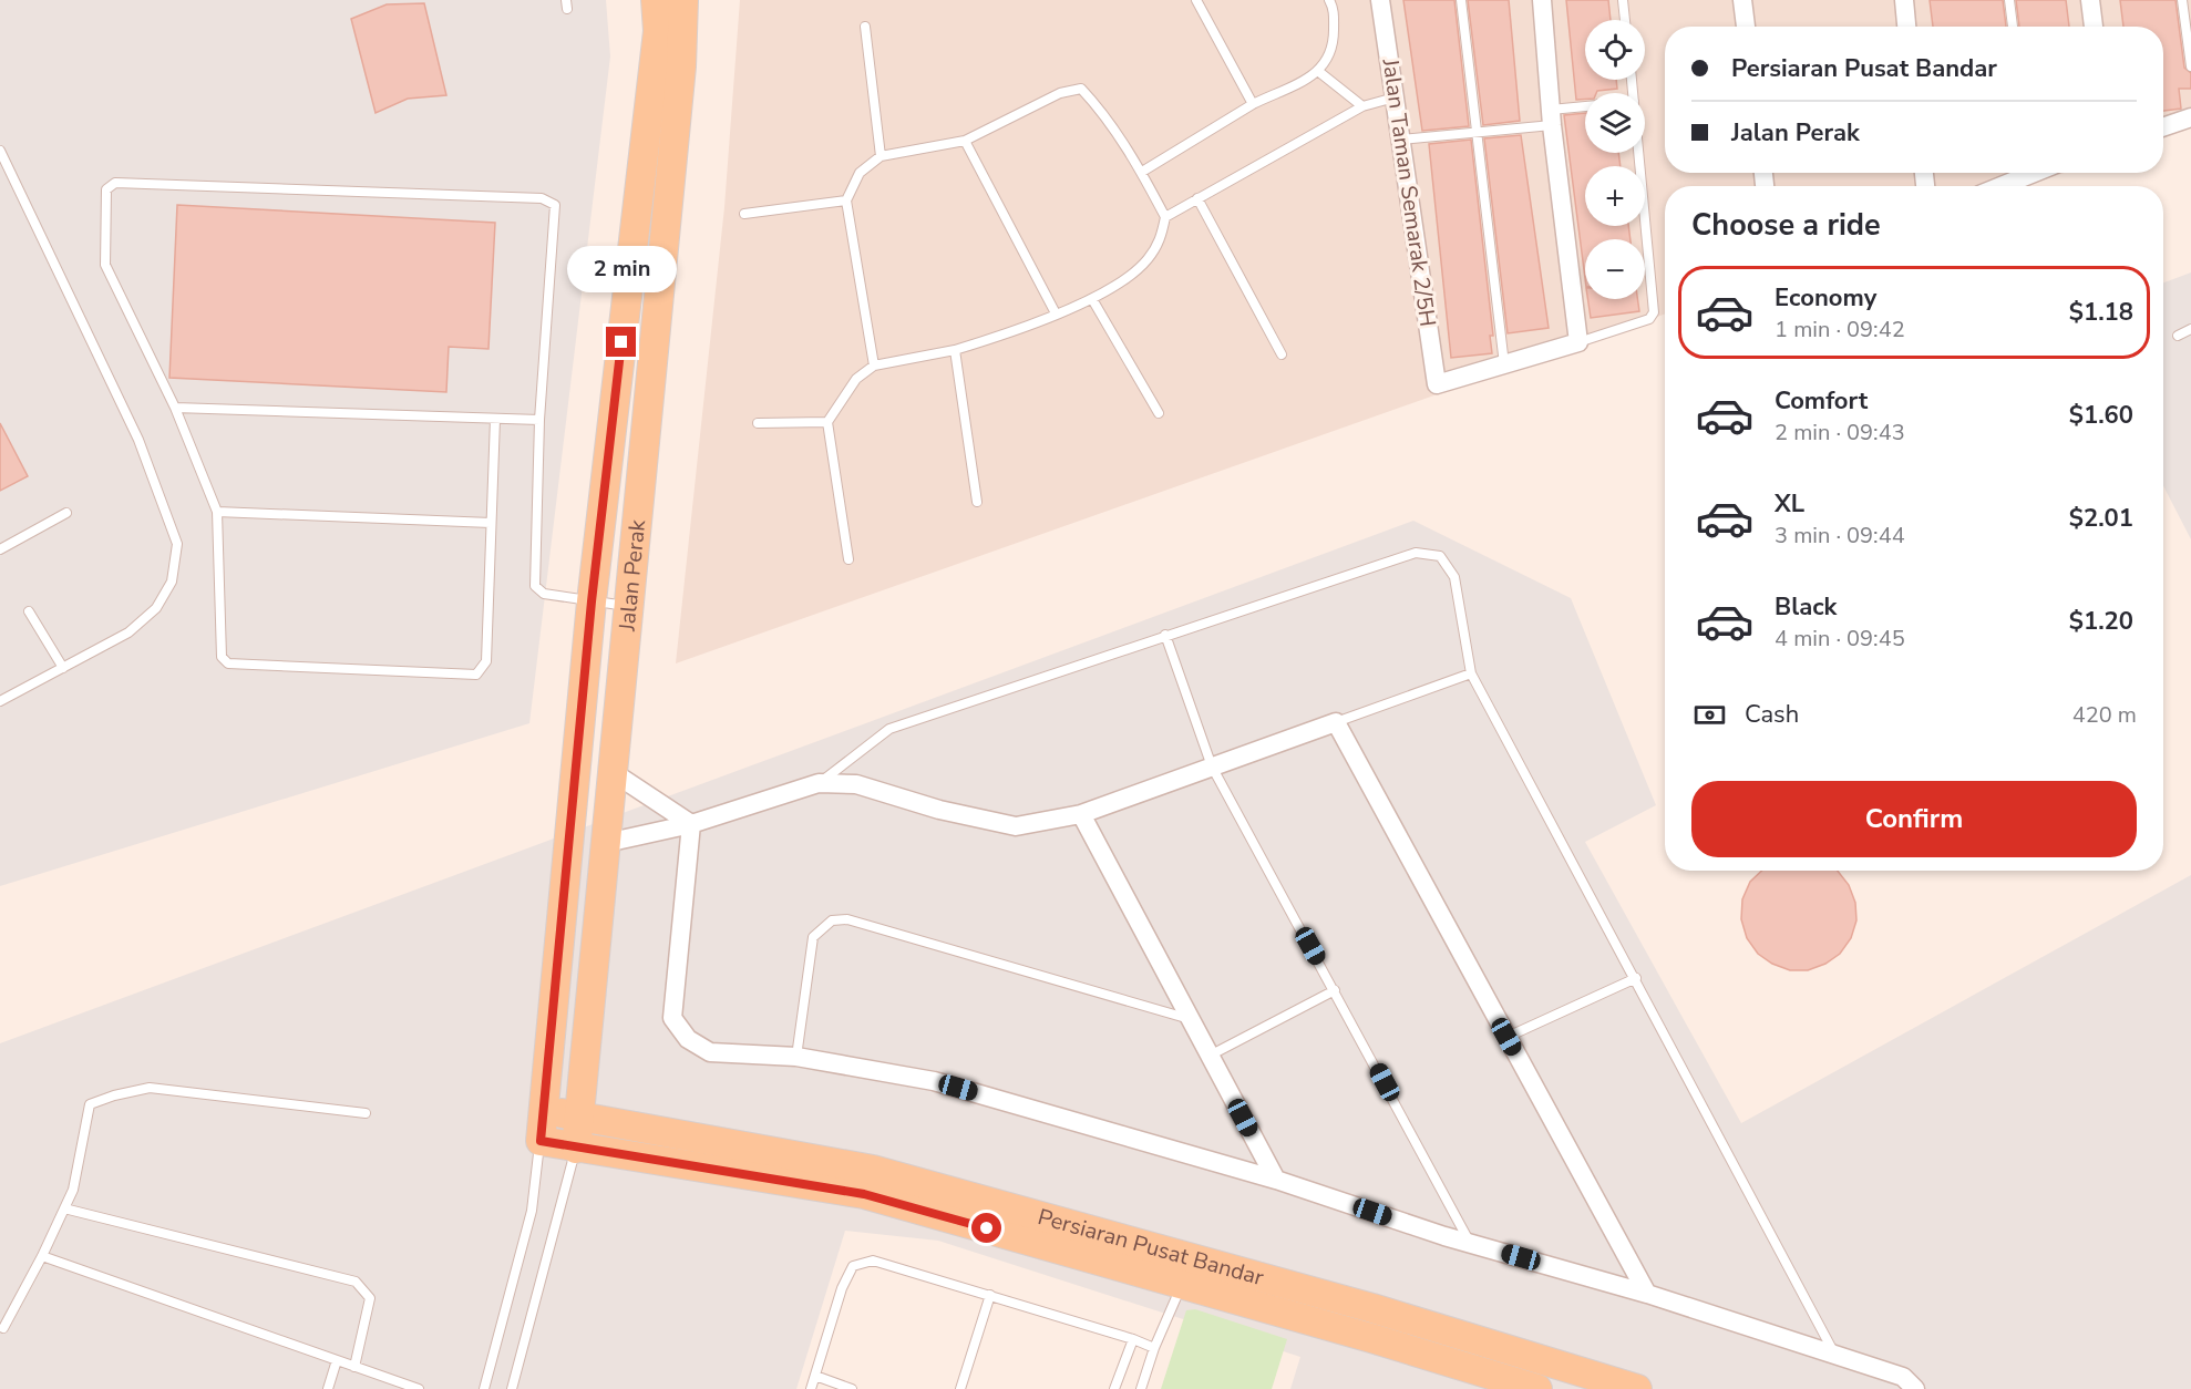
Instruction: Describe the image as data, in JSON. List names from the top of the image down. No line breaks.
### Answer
{"streets":{"main road":["Jalan Perak","Persiaran Pusat Bandar"],"street":["Jalan Taman Semarak 2/5H"]},"crossings":[["Jalan Perak","Persiaran Pusat Bandar"]],"page":{"map_buttons":["+","−"],"banner":["Persiaran Pusat Bandar","Jalan Perak"],"heading":"Choose a ride","bubble":"2 min","list":[{"name":"Economy","note":"1 min · 09:42","value":"$1.18"},{"name":"Comfort","note":"2 min · 09:43","value":"$1.60"},{"name":"XL","note":"3 min · 09:44","value":"$2.01"},{"name":"Black","note":"4 min · 09:45","value":"$1.20"}],"pay":["Cash","420 m"],"buttons":"Confirm"}}
